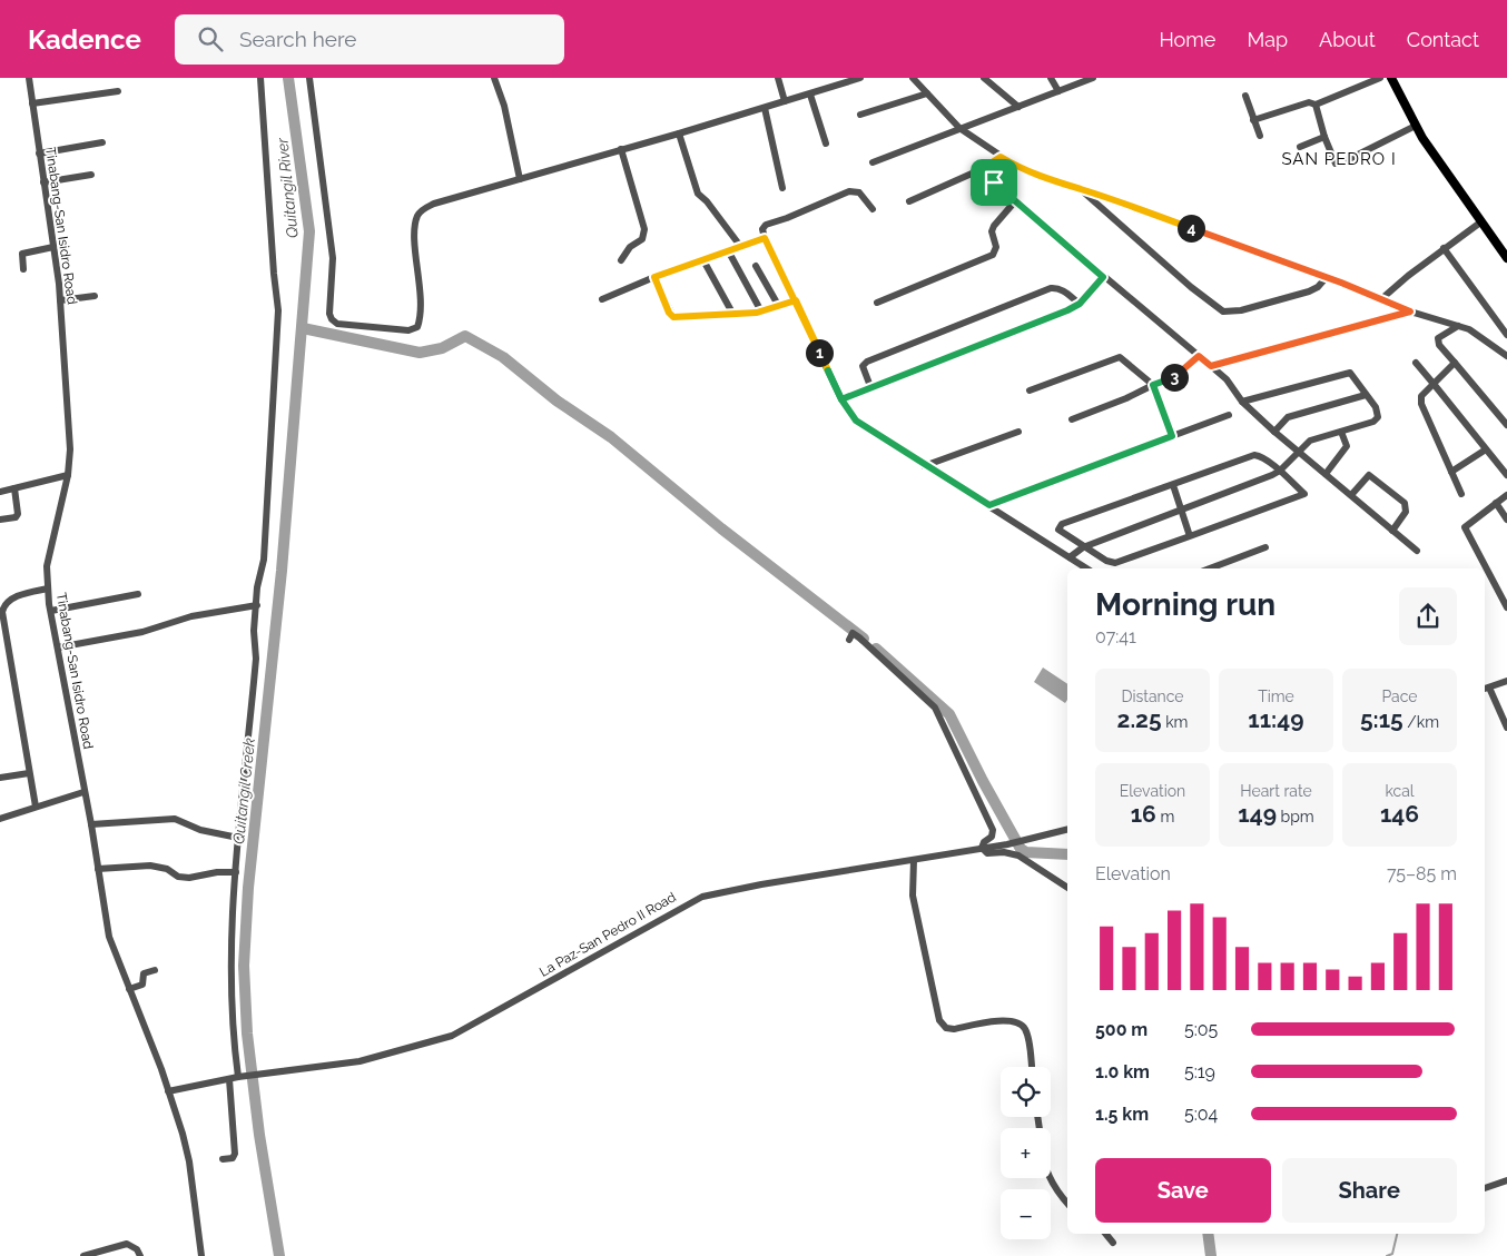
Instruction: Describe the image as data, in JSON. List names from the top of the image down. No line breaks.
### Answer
{"streets":{"street":["Tinabang-San Isidro Road","La Paz-San Pedro II Road"]},"crossings":[["Tinabang-San Isidro Road","La Paz-San Pedro II Road"]],"districts":["SAN PEDRO I"],"water":["Quitangil River","Quitangil Creek"],"page":{"header":"Kadence","search":"Search here","nav":["Home","Map","About","Contact"],"pins":["4","1","3"],"heading":["Morning run","07:41"],"stats":[["Distance","2.25 km"],["Time","11:49"],["Pace","5:15 /km"],["Elevation","16 m"],["Heart rate","149 bpm"],["kcal","146"]],"chart":["Elevation","75–85 m"],"list":[{"name":"500 m","note":"5:05"},{"name":"1.0 km","note":"5:19"},{"name":"1.5 km","note":"5:04"}],"map_buttons":["+","−"],"buttons":["Save","Share"]}}
